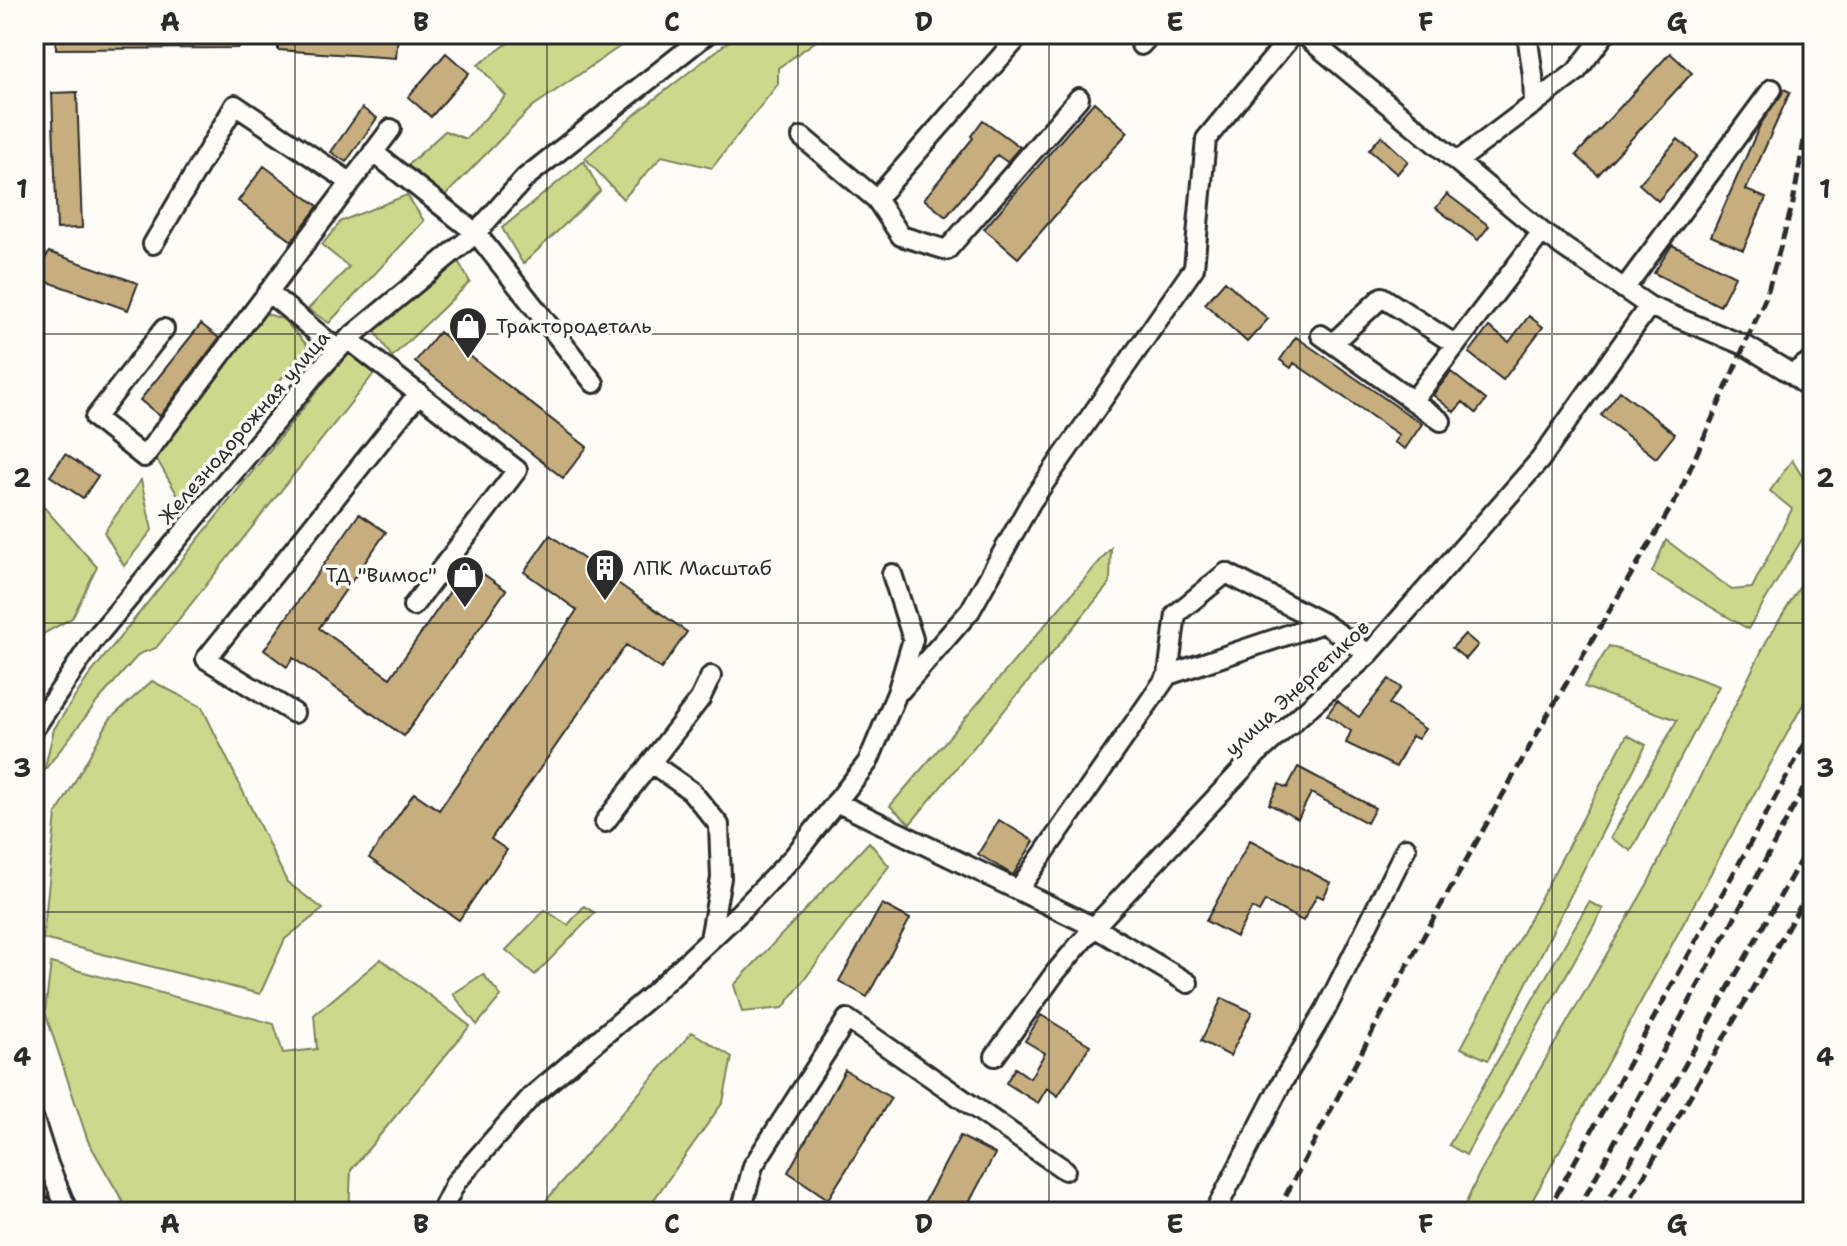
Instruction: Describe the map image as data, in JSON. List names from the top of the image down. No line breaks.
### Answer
{"streets":{"street":["Железнодорожная улица","улица Энергетиков"]},"places":{"shop":["Трактородеталь","ТД \"Вимос\""],"building":["ЛПК Масштаб"]},"grid":{"columns":["A","B","C","D","E","F","G"],"rows":["1","2","3","4"]}}
